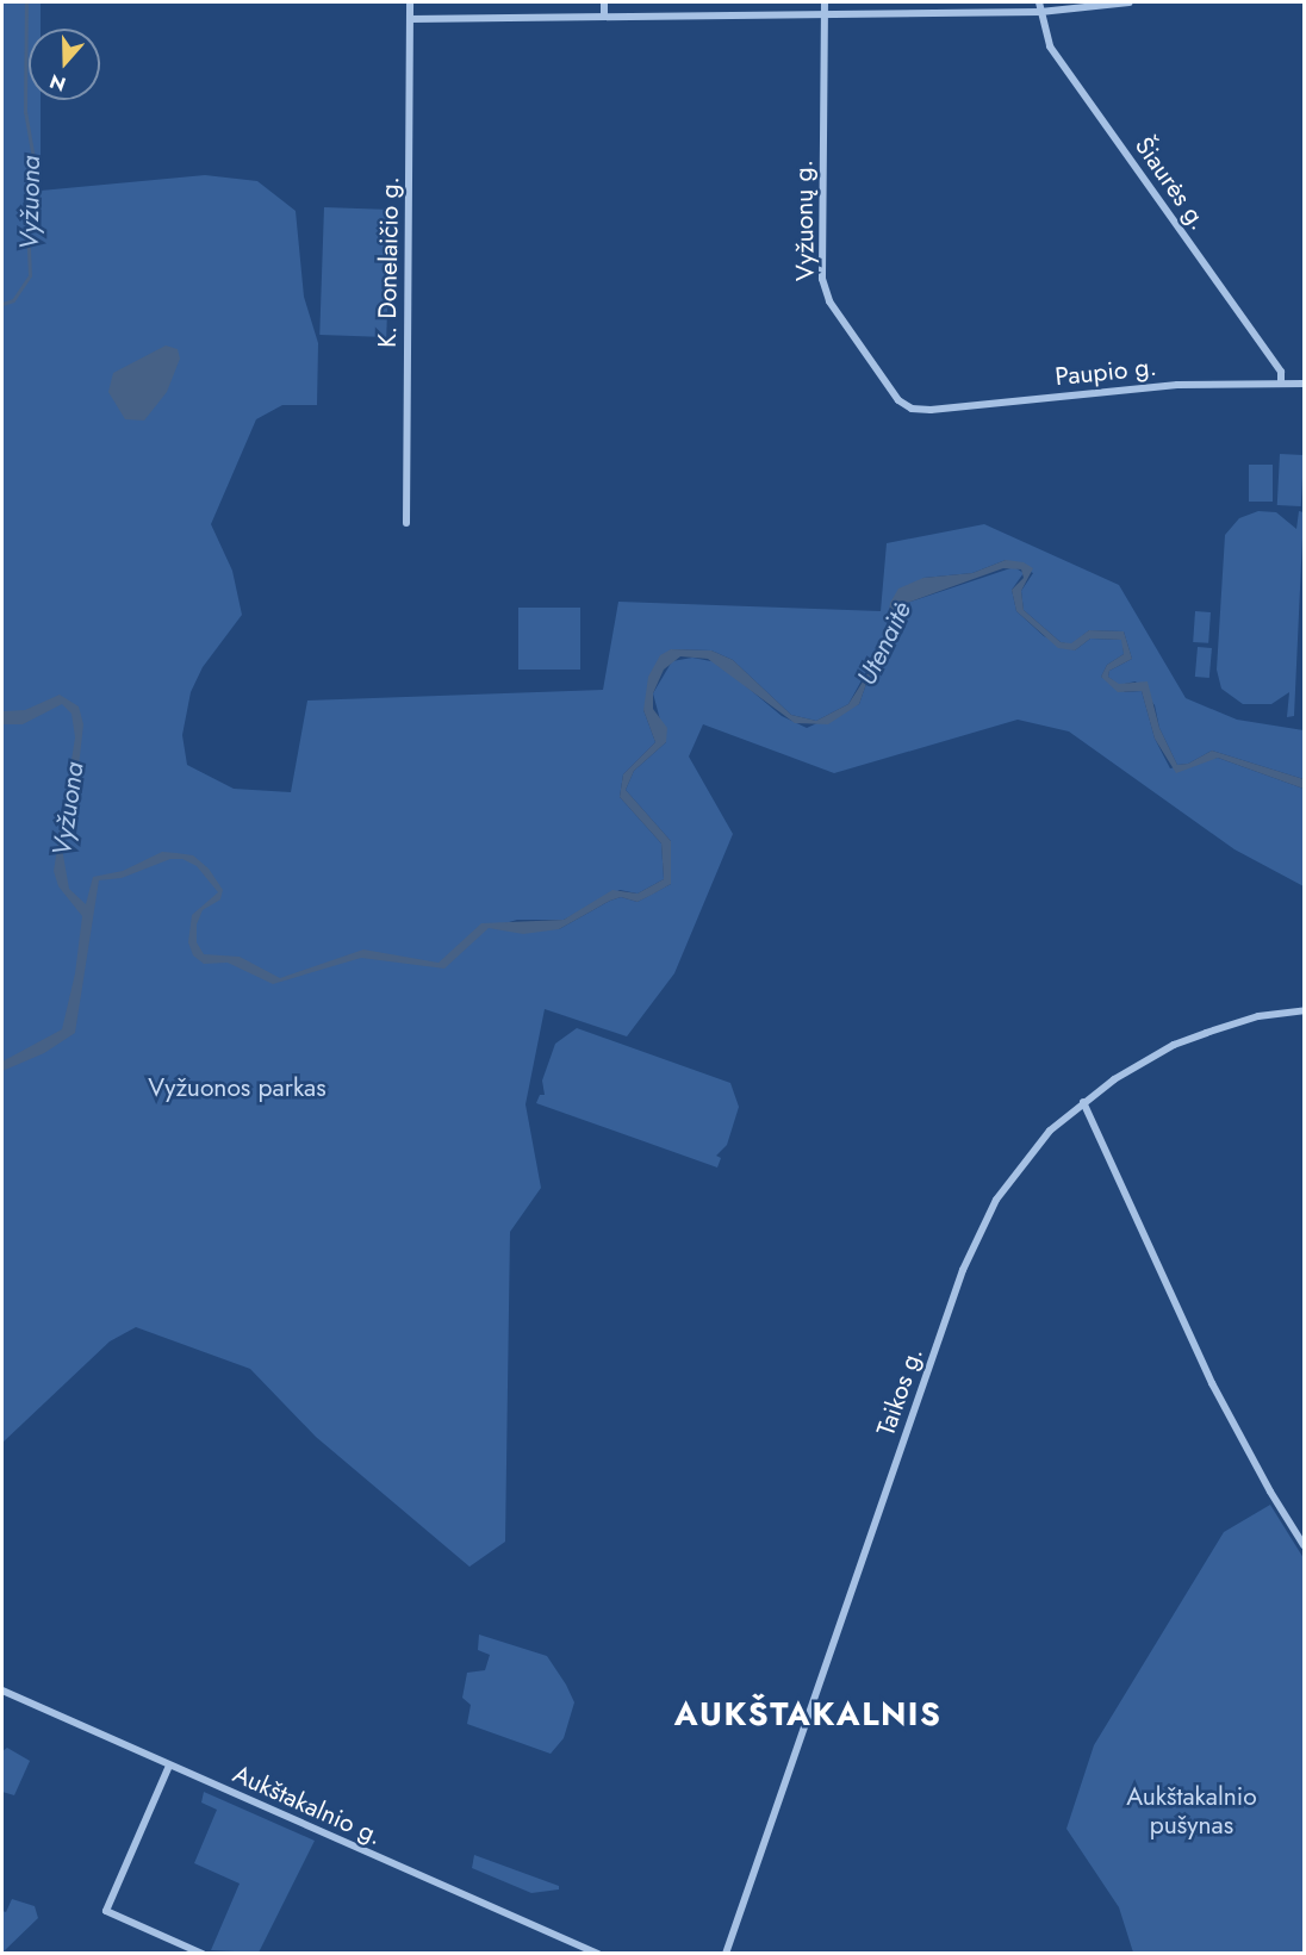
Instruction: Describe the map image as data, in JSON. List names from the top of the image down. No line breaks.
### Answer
{"streets":{"street":["Šiaurės g.","Vyžuonų g.","K. Donelaičio g.","Paupio g.","Taikos g.","Aukštakalnio g."]},"crossings":[["Šiaurės g.","Paupio g."],["Vyžuonų g.","Paupio g."]],"districts":["AUKŠTAKALNIS"],"water":["Vyžuona","Utenaitė"],"parks":["Vyžuonos parkas","Aukštakalnio pušynas"],"north":"bottom"}
